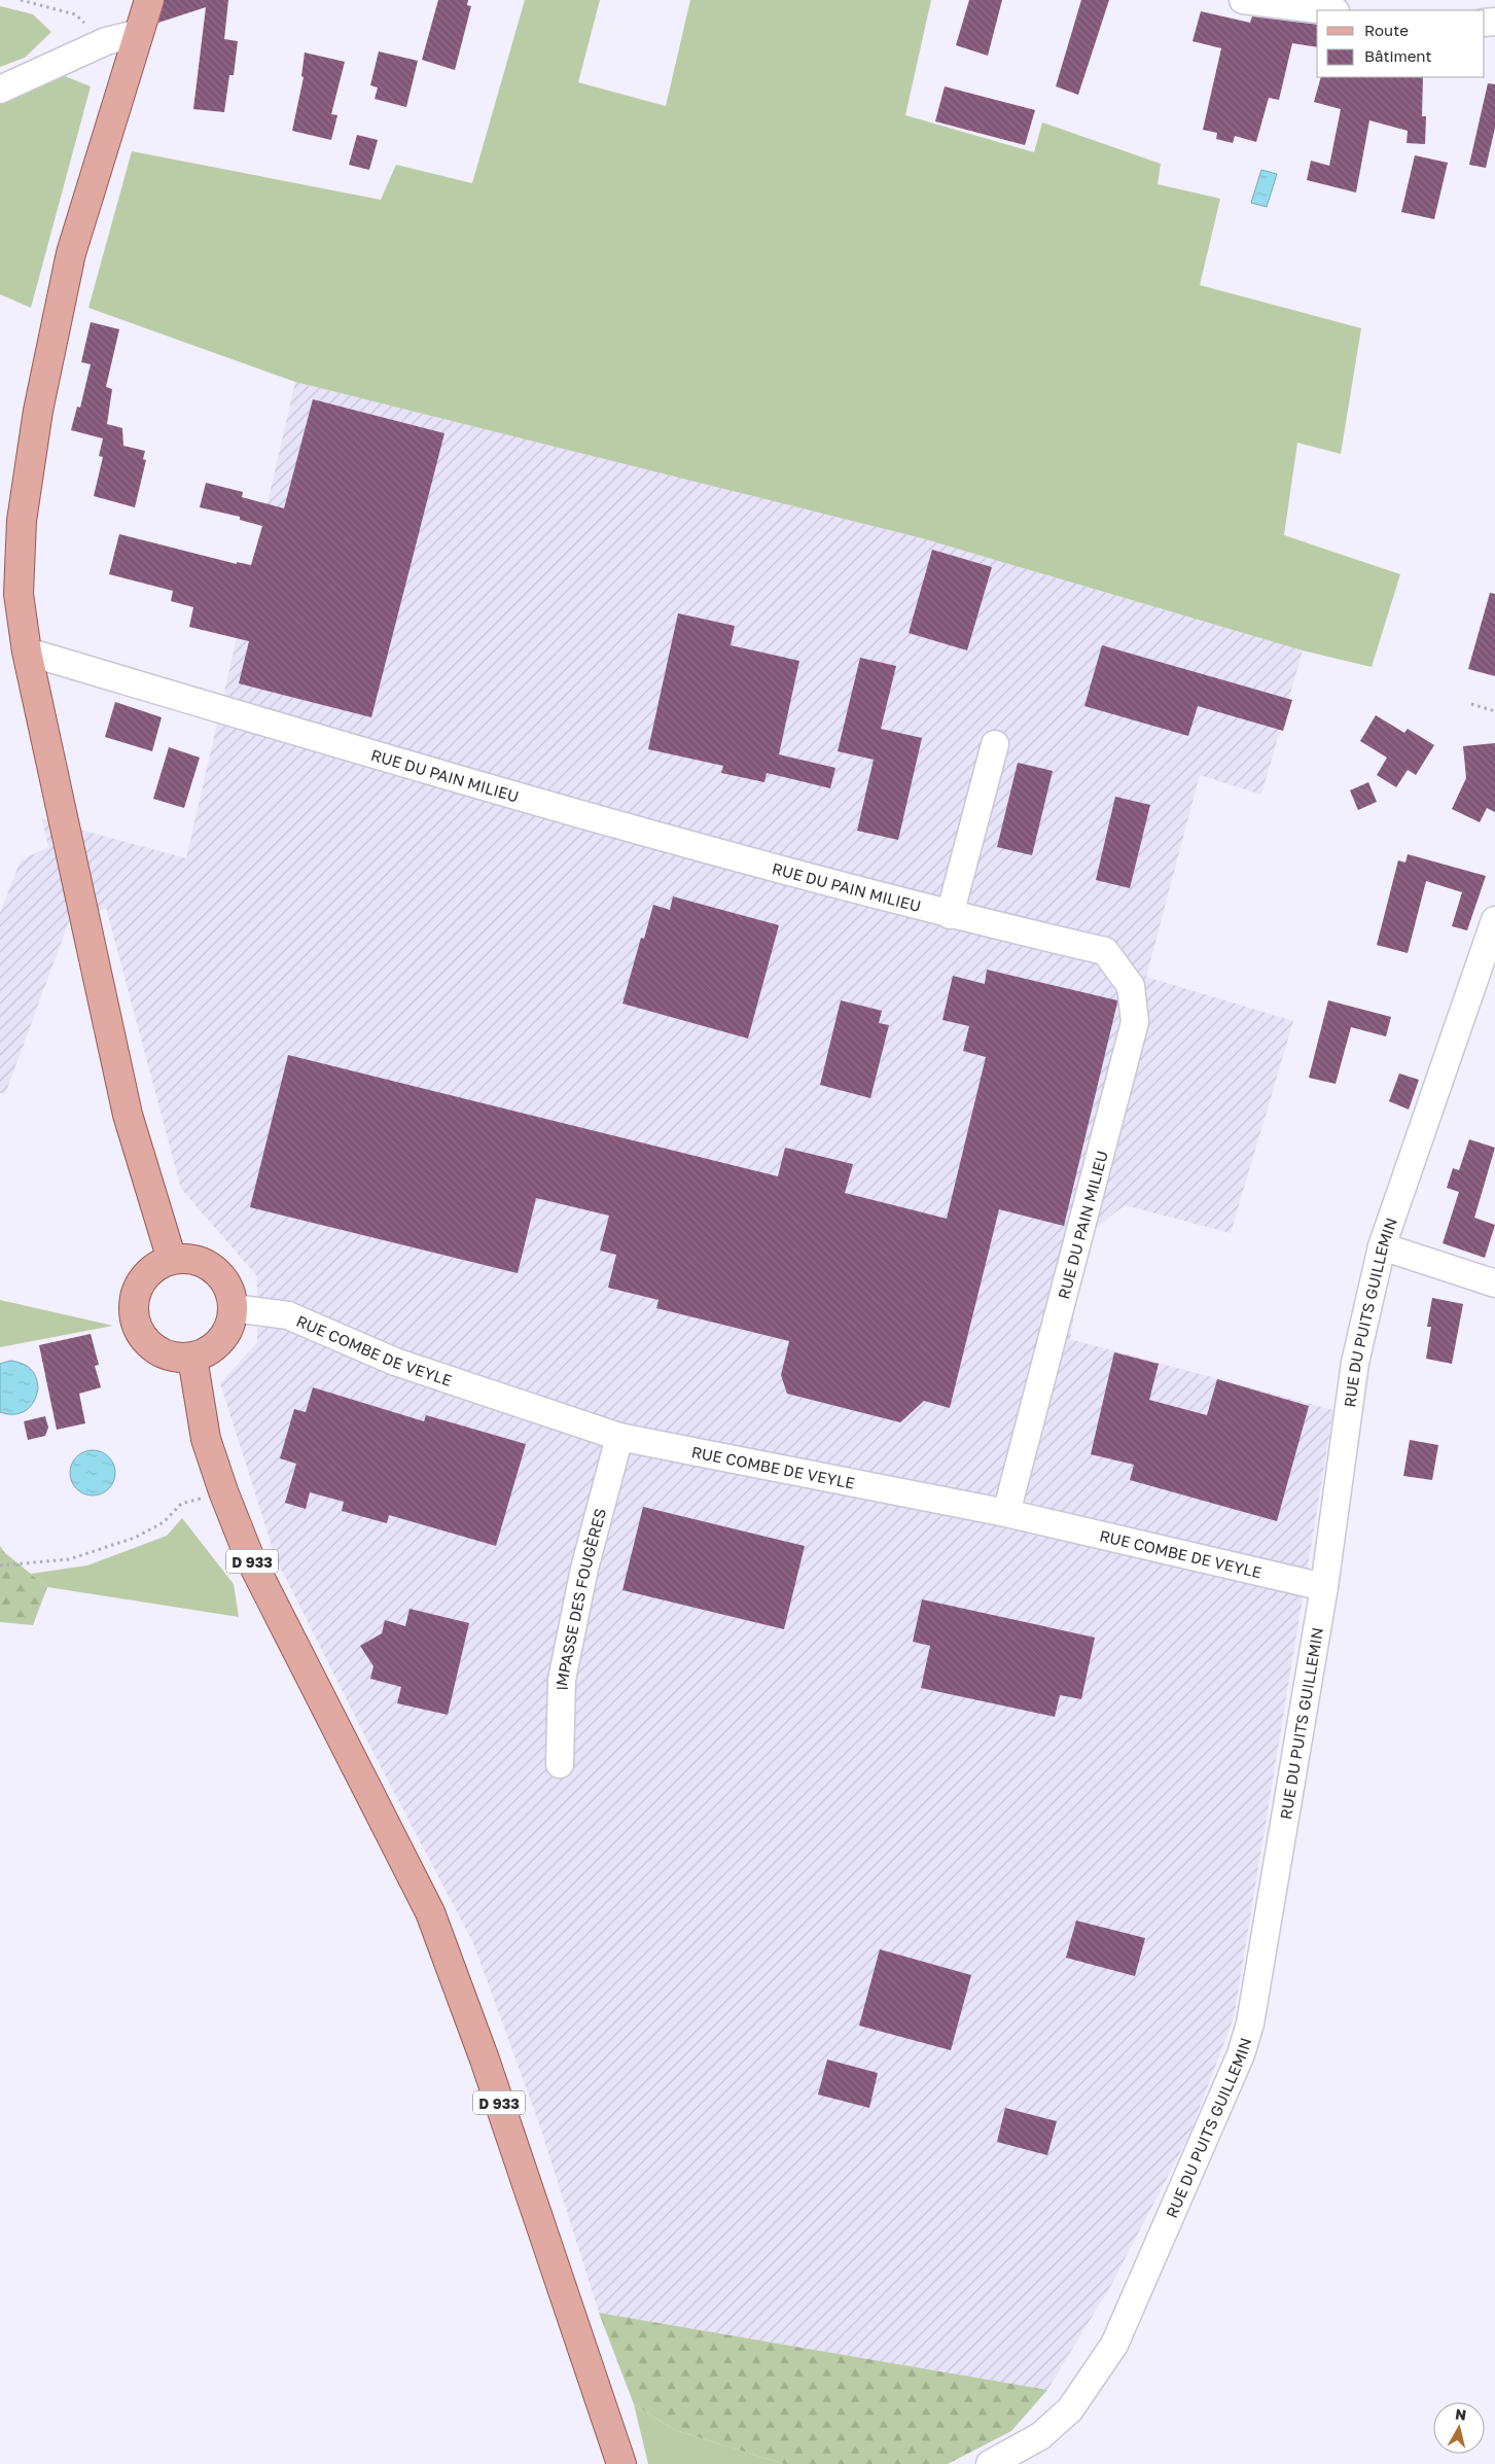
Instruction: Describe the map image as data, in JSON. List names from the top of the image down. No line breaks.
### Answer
{"streets":{"main road":["D 933"],"street":["RUE DU PAIN MILIEU","RUE DU PUITS GUILLEMIN","RUE COMBE DE VEYLE","IMPASSE DES FOUGÈRES"]},"crossings":[["RUE DU PAIN MILIEU","RUE COMBE DE VEYLE"],["RUE DU PUITS GUILLEMIN","RUE COMBE DE VEYLE"],["RUE COMBE DE VEYLE","D 933"],["RUE COMBE DE VEYLE","IMPASSE DES FOUGÈRES"]],"legend":["Route","Bâtiment"],"north":"top"}
